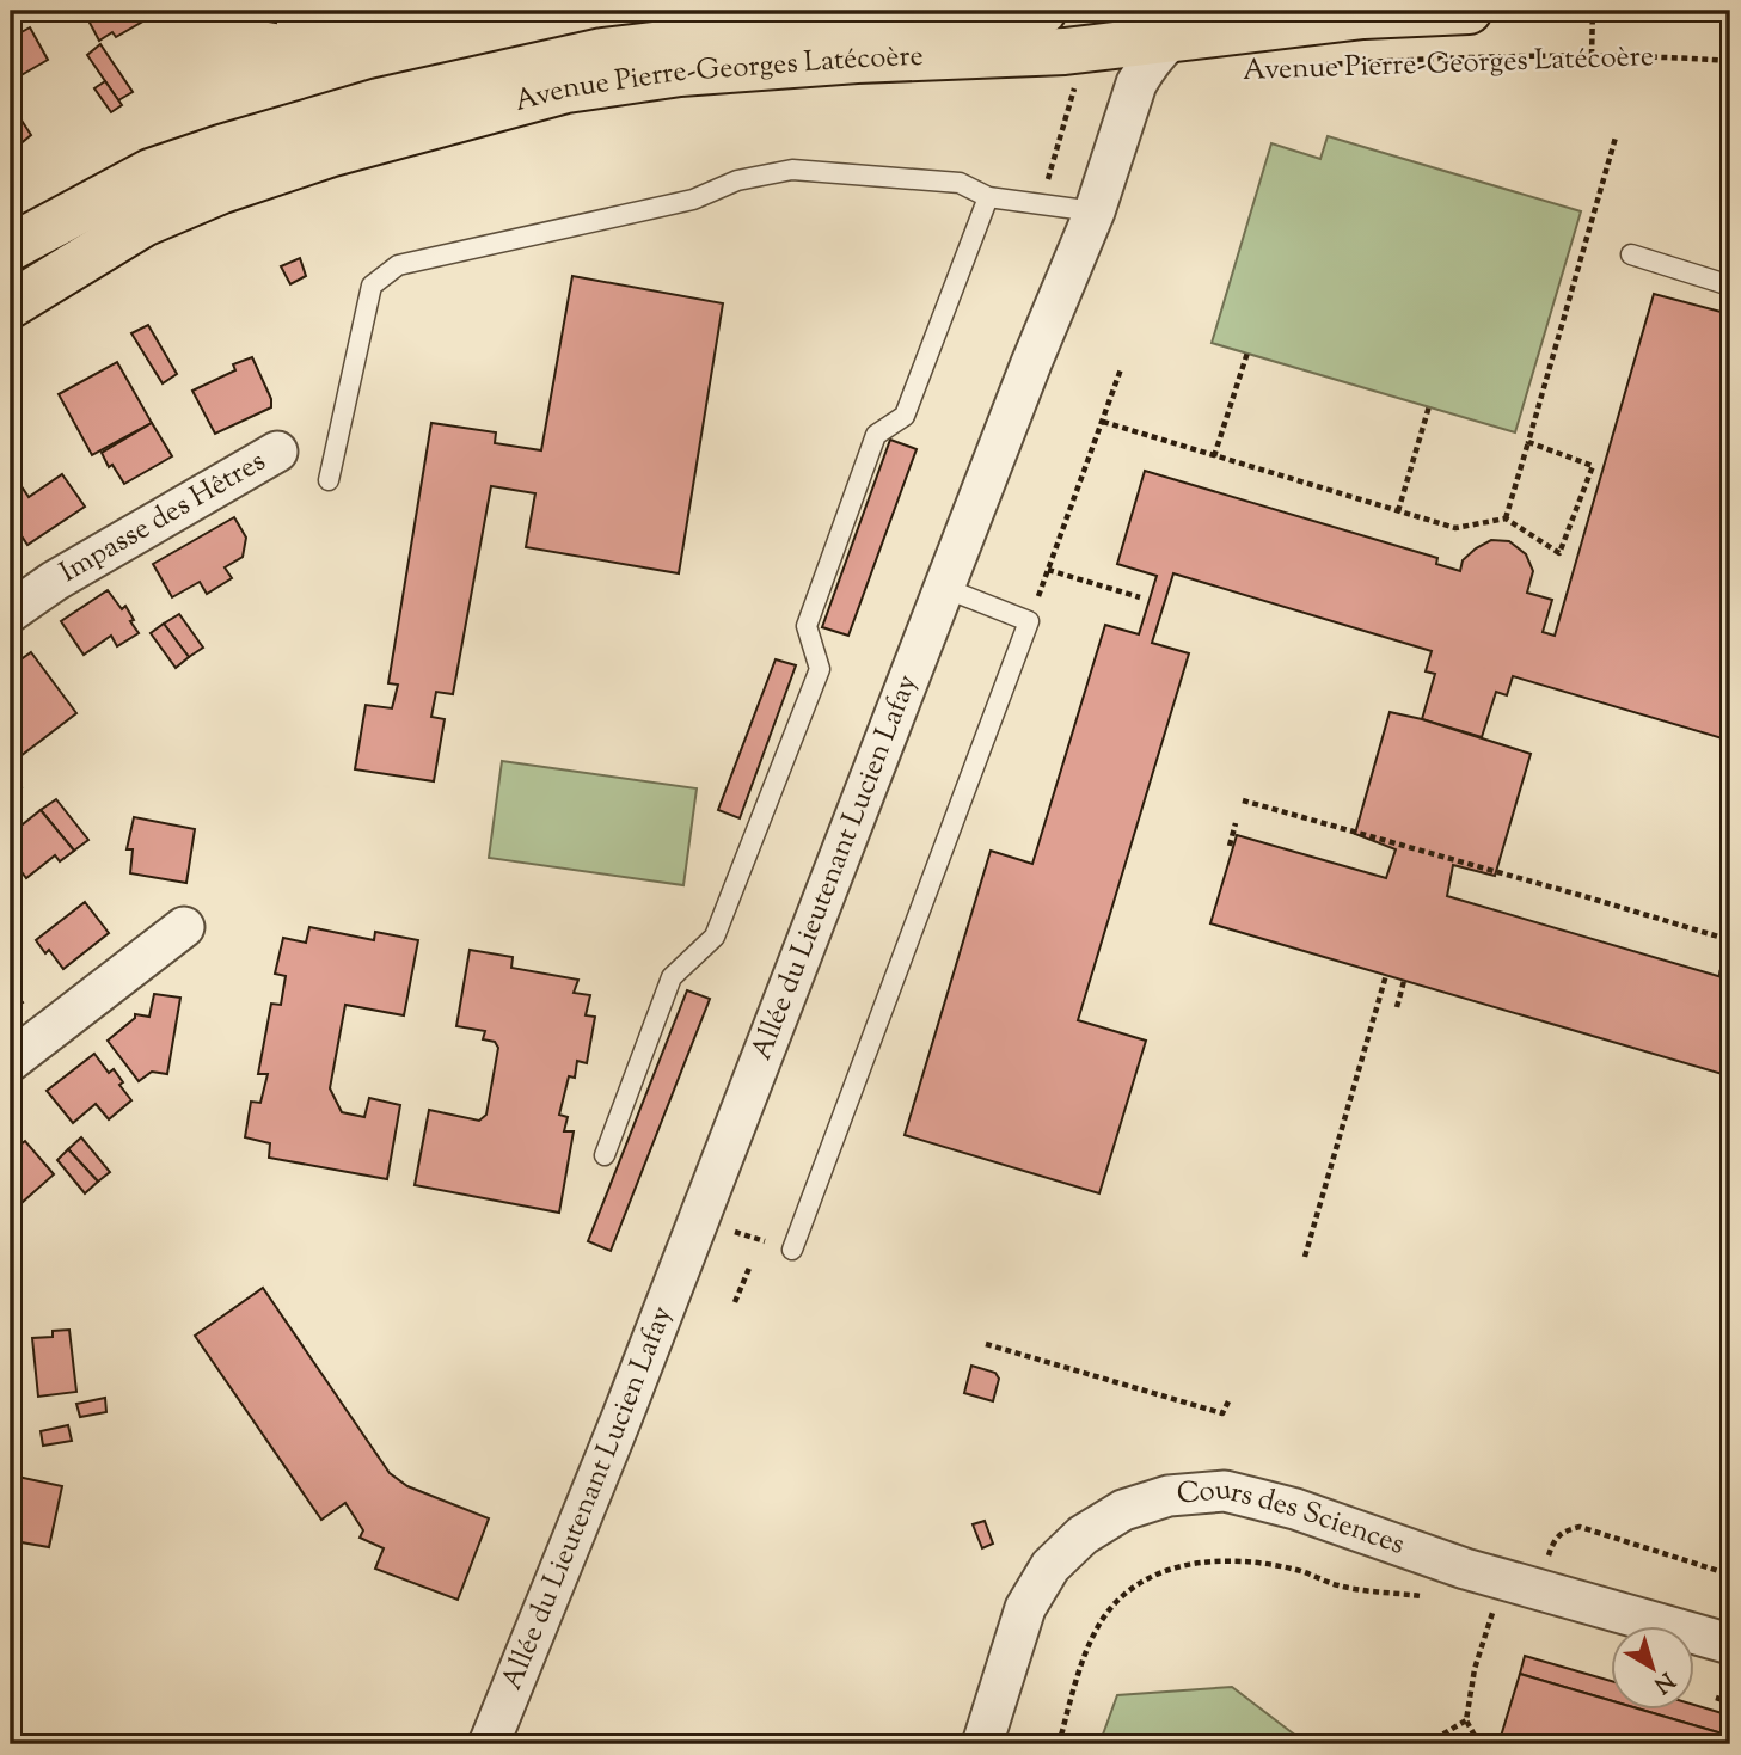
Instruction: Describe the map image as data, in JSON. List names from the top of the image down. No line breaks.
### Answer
{"streets":{"main road":["Avenue Pierre-Georges Latécoère"],"street":["Impasse des Hêtres","Allée du Lieutenant Lucien Lafay","Cours des Sciences"]},"crossings":[["Avenue Pierre-Georges Latécoère","Allée du Lieutenant Lucien Lafay"]],"north":"bottom right"}
